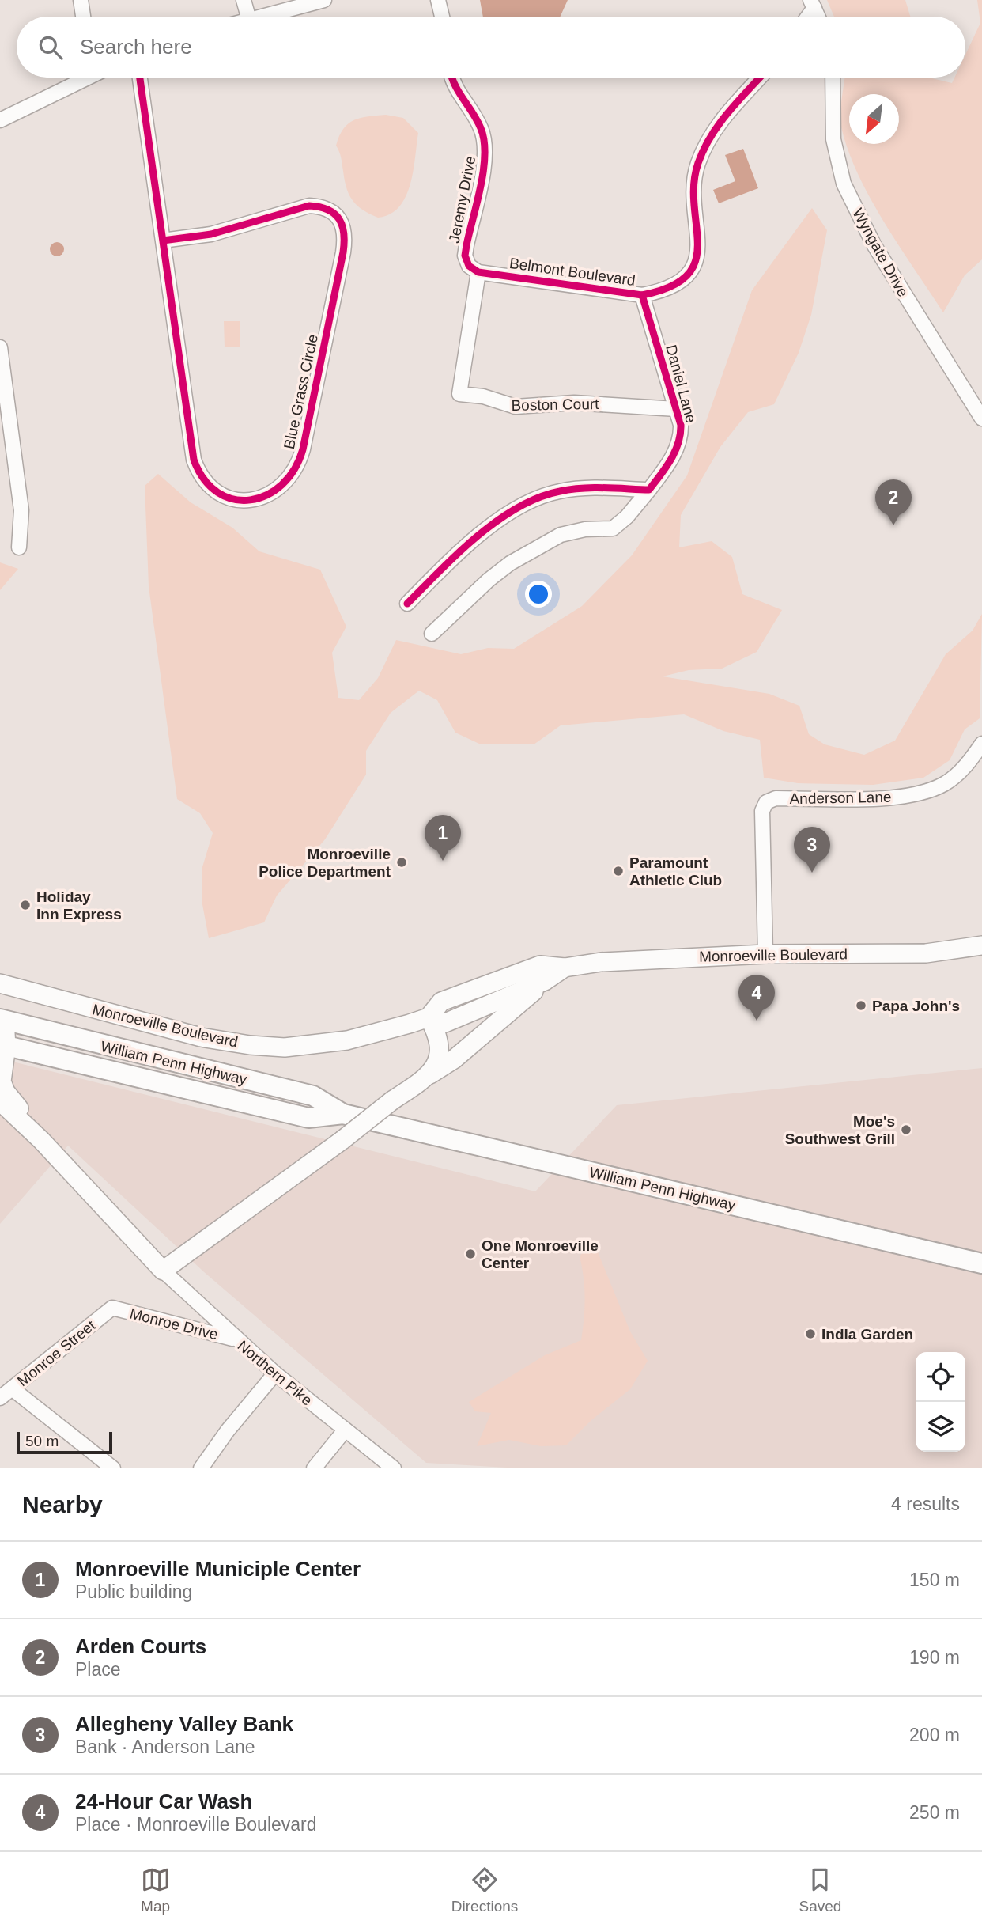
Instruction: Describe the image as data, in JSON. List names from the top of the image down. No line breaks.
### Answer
{"streets":{"highway":["William Penn Highway"],"main road":["Monroeville Boulevard","Northern Pike"],"street":["Jeremy Drive","Wyngate Drive","Belmont Boulevard","Daniel Lane","Blue Grass Circle","Boston Court","Anderson Lane","Monroe Drive","Monroe Street"]},"crossings":[["Jeremy Drive","Belmont Boulevard"],["Jeremy Drive","Boston Court"],["Belmont Boulevard","Daniel Lane"],["Belmont Boulevard","Boston Court"],["Daniel Lane","Boston Court"],["Anderson Lane","Monroeville Boulevard"],["William Penn Highway","Northern Pike"],["Monroe Drive","Monroe Street"],["Monroe Drive","Northern Pike"]],"places":["Monroeville Police Department","Paramount Athletic Club","Holiday Inn Express","Papa John's","Moe's Southwest Grill","One Monroeville Center","India Garden"],"scale_bar":"50 m","north":"bottom left","page":{"search":"Search here","pins":["2","1","3","4"],"scale":"50 m","heading":["Nearby","4 results"],"list":[{"mark":"1","name":"Monroeville Municiple Center","note":"Public building","value":"150 m"},{"mark":"2","name":"Arden Courts","note":"Place","value":"190 m"},{"mark":"3","name":"Allegheny Valley Bank","note":"Bank · Anderson Lane","value":"200 m"},{"mark":"4","name":"24-Hour Car Wash","note":"Place · Monroeville Boulevard","value":"250 m"}],"nav":["Map","Directions","Saved"]}}
